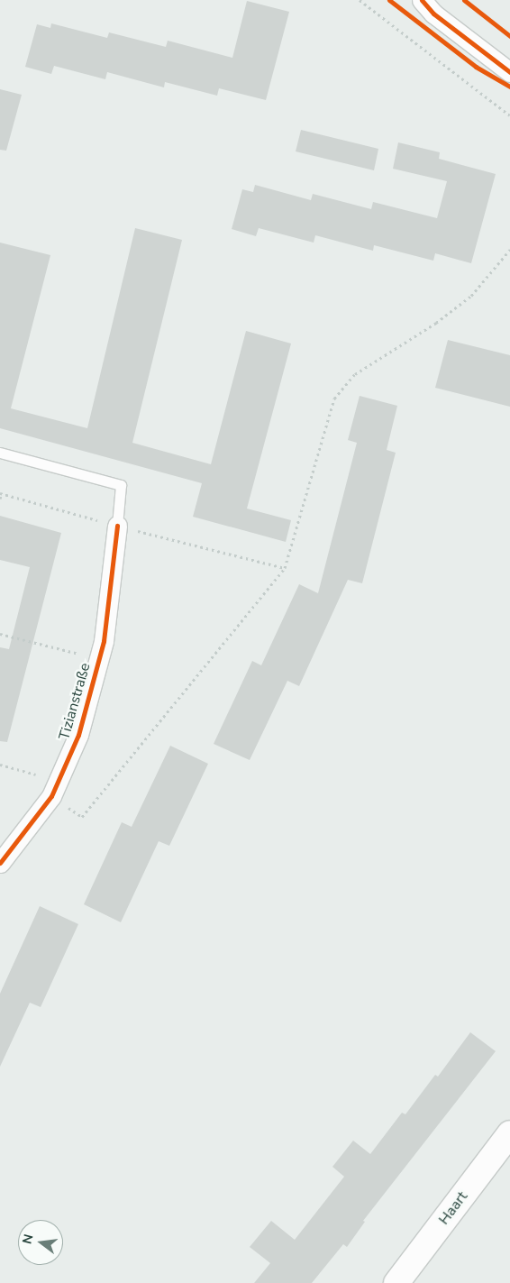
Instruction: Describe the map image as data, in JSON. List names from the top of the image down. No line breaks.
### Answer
{"streets":{"main road":["Haart"],"street":["Tizianstraße"]},"north":"left"}
